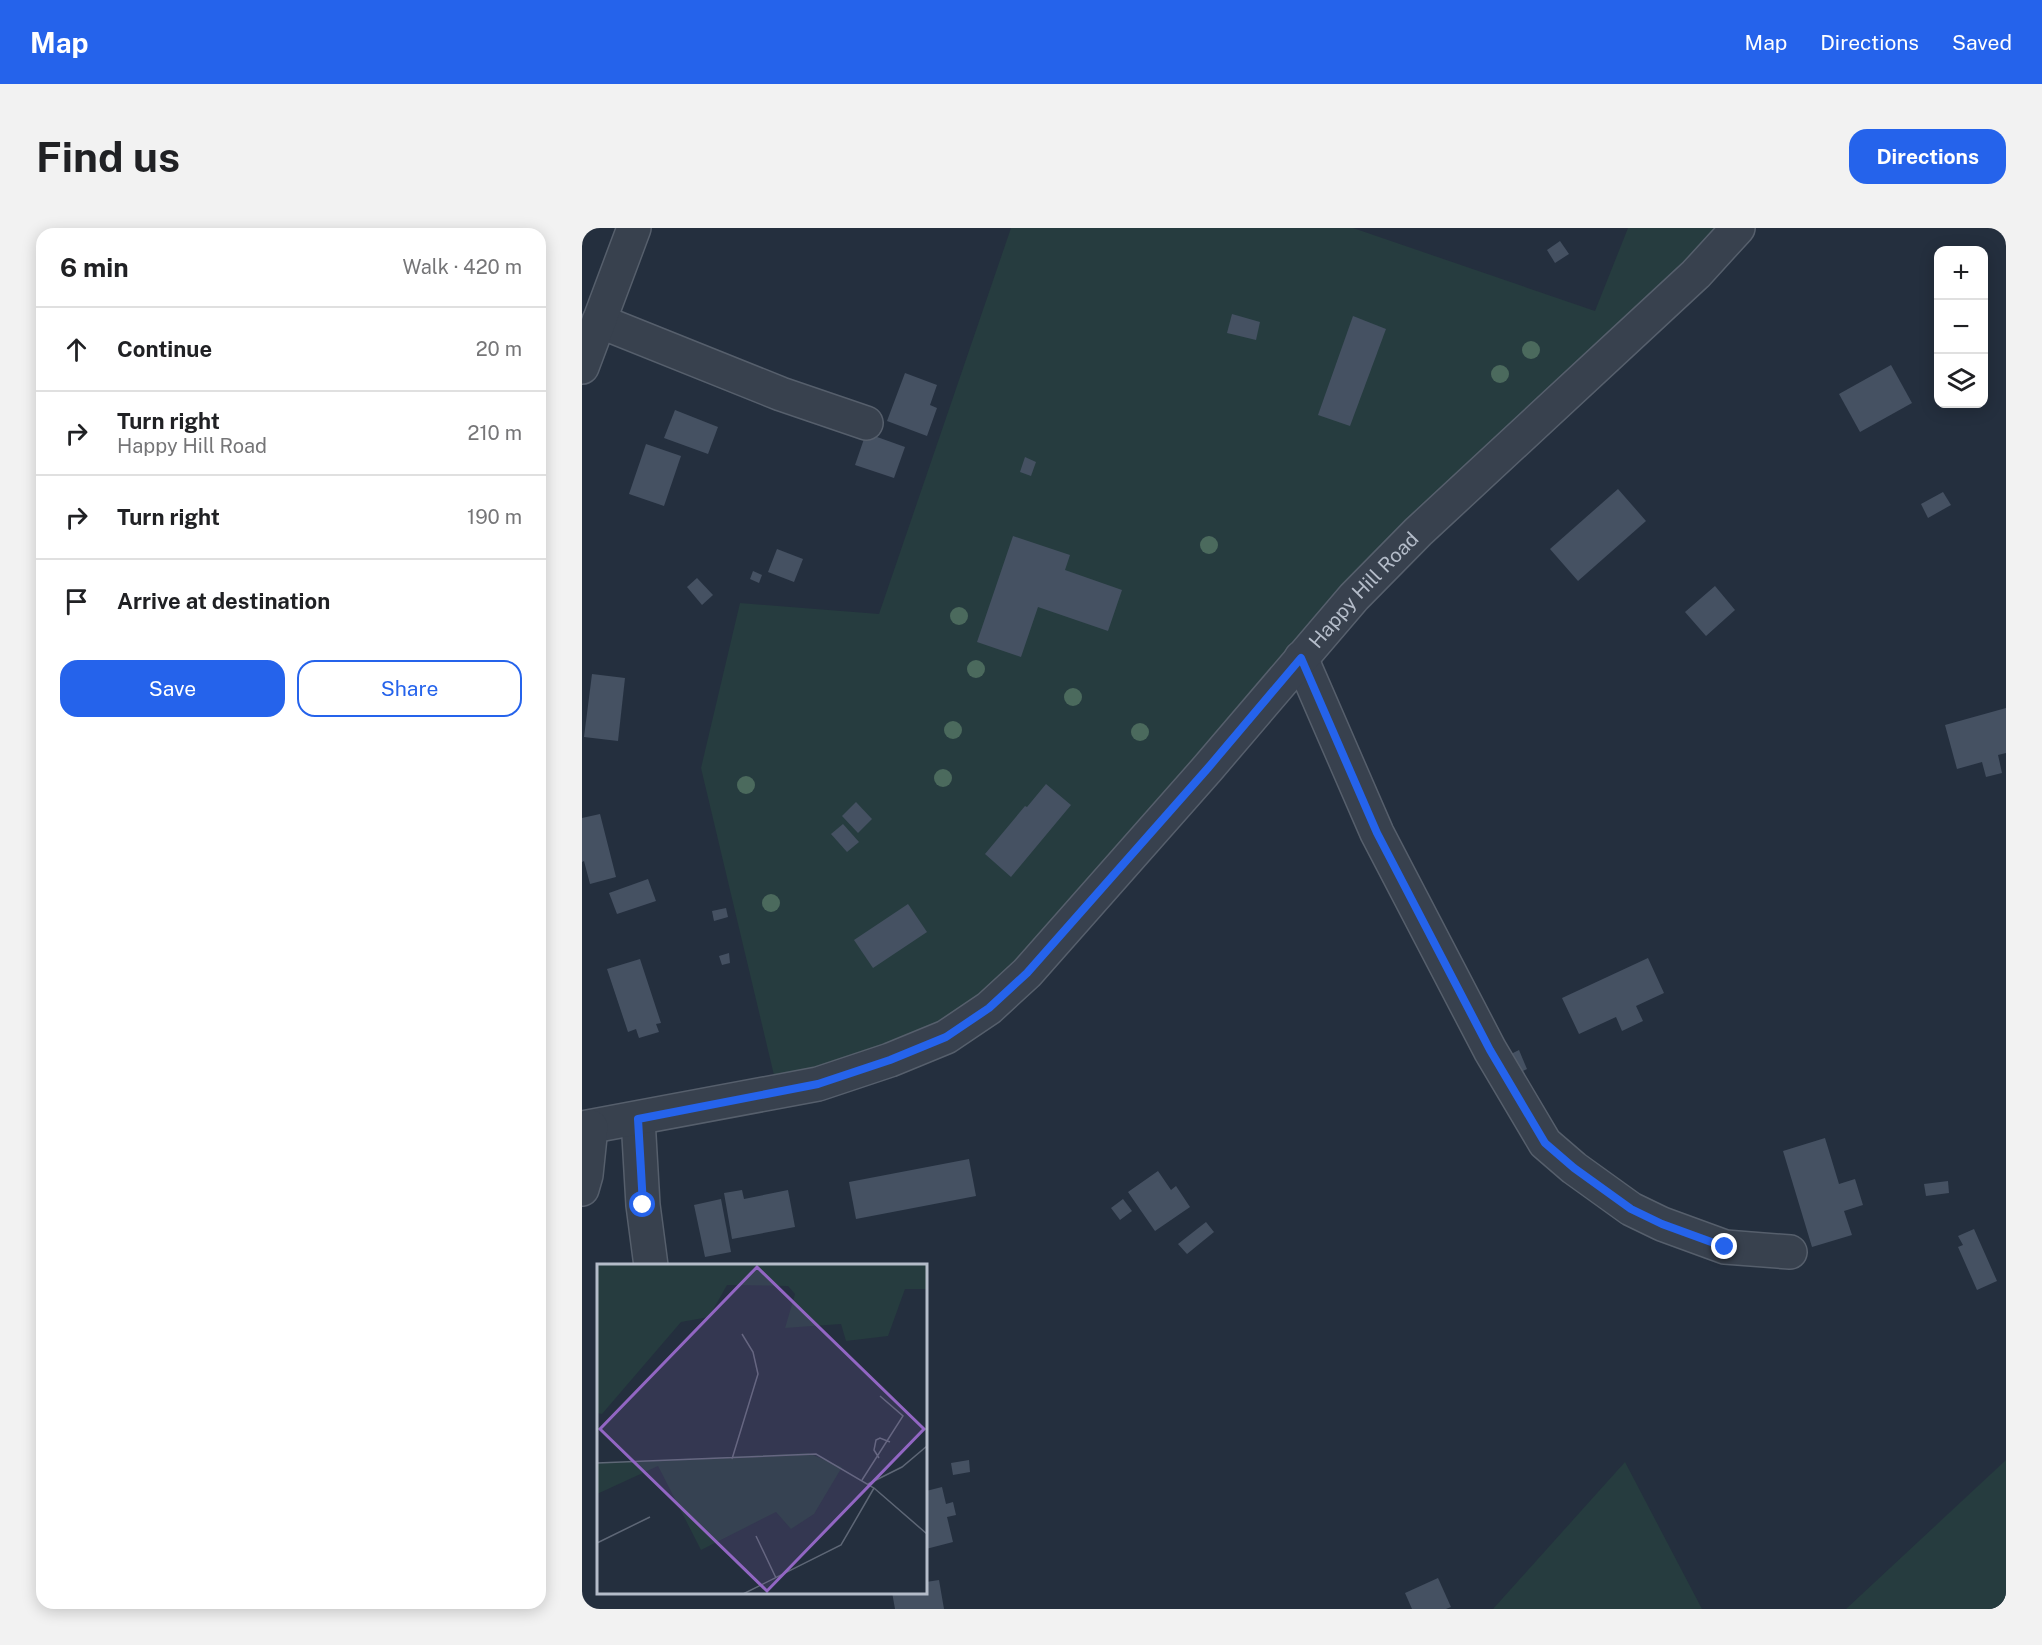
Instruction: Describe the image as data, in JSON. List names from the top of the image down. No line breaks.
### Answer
{"streets":{"street":["Happy Hill Road"]},"page":{"header":"Map","nav":["Map","Directions","Saved"],"buttons":["Directions",["Save","Share"]],"title":"Find us","heading":["6 min","Walk · 420 m"],"map_buttons":["+","−"],"list":[["Continue","20 m"],["Turn right","Happy Hill Road","210 m"],["Turn right","190 m"],"Arrive at destination"]}}
